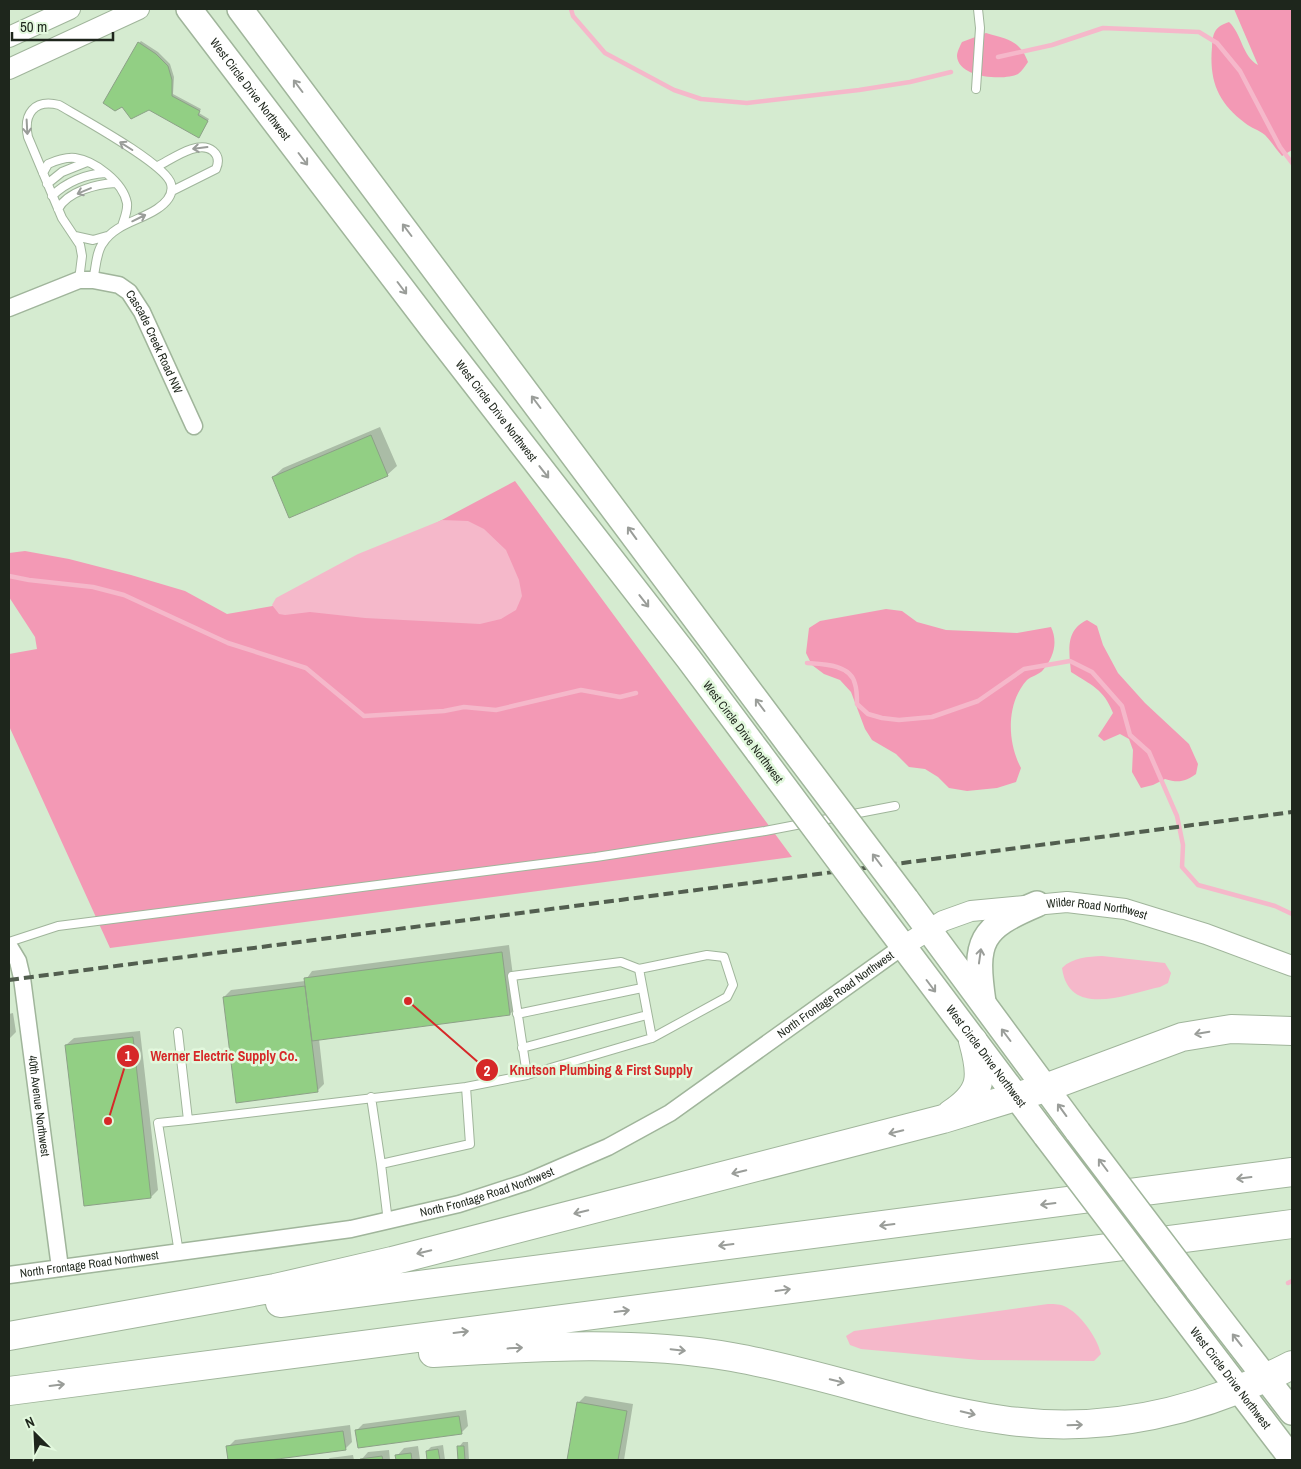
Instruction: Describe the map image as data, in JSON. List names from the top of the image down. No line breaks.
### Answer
{"streets":{"main road":["West Circle Drive Northwest"],"street":["Cascade Creek Road NW","Wilder Road Northwest","North Frontage Road Northwest","40th Avenue Northwest"]},"crossings":[["West Circle Drive Northwest","Wilder Road Northwest"],["West Circle Drive Northwest","North Frontage Road Northwest"],["Wilder Road Northwest","North Frontage Road Northwest"],["North Frontage Road Northwest","40th Avenue Northwest"]],"places":["Knutson Plumbing & First Supply","Werner Electric Supply Co."],"scale_bar":"50 m","north":"top left"}
